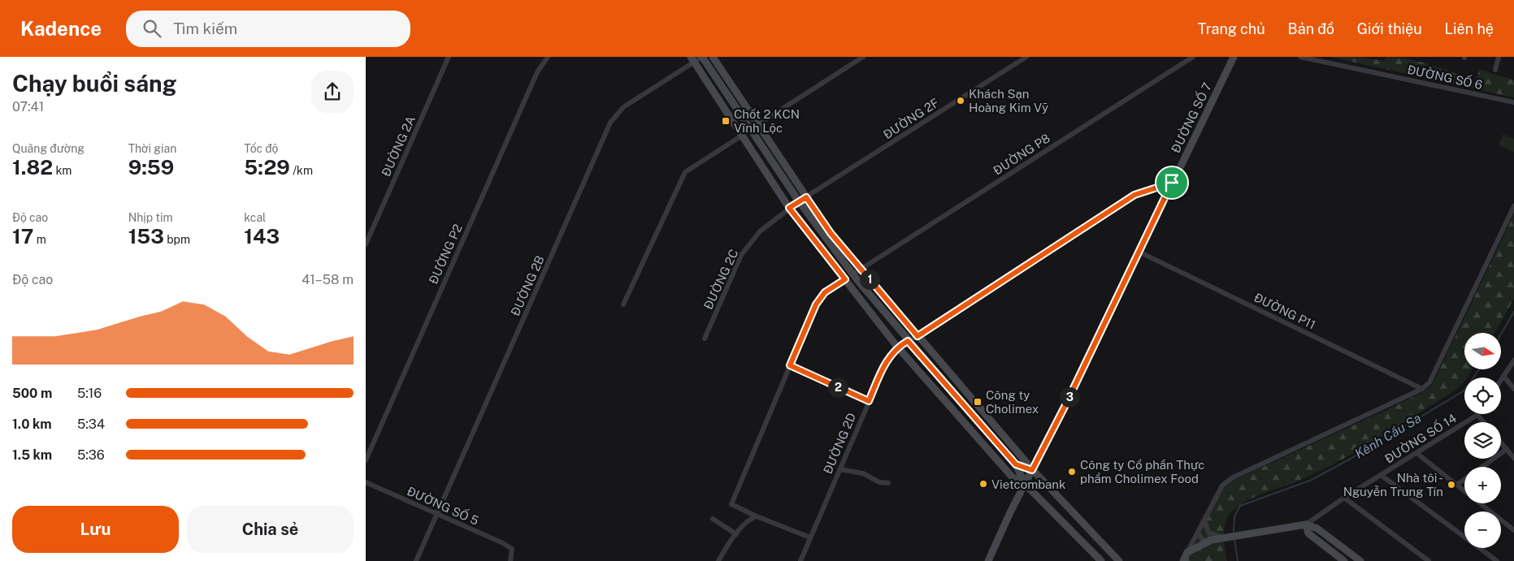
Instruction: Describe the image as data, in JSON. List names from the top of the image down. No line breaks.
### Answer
{"streets":{"main road":["ĐƯỜNG SỐ 7"],"street":["ĐƯỜNG SỐ 6","ĐƯỜNG 2F","ĐƯỜNG 2A","ĐƯỜNG P8","ĐƯỜNG P2","ĐƯỜNG 2C","ĐƯỜNG 2B","ĐƯỜNG P11","ĐƯỜNG SỐ 14","ĐƯỜNG 2D","ĐƯỜNG SỐ 5"]},"crossings":[["ĐƯỜNG SỐ 7","ĐƯỜNG P11"],["ĐƯỜNG SỐ 7","ĐƯỜNG 2D"],["ĐƯỜNG 2F","ĐƯỜNG 2C"],["ĐƯỜNG 2B","ĐƯỜNG SỐ 5"]],"water":["Kênh Cầu Sa"],"places":{"other":["Khách Sạn Hoàng Kim Vỹ","Công ty Cổ phần Thực phẩm Cholimex Food","Vietcombank","Nhà tôi - Nguyễn Trung Tín"],"transit":["Chốt 2 KCN Vĩnh Lộc","Công ty Cholimex"]},"north":"right","page":{"header":"Kadence","search":"Tìm kiếm","nav":["Trang chủ","Bản đồ","Giới thiệu","Liên hệ"],"heading":["Chạy buổi sáng","07:41"],"stats":[["Quãng đường","1.82 km"],["Thời gian","9:59"],["Tốc độ","5:29 /km"],["Độ cao","17 m"],["Nhịp tim","153 bpm"],["kcal","143"]],"chart":["Độ cao","41–58 m"],"pins":["1","2","3"],"map_buttons":["+","−"],"list":[{"name":"500 m","note":"5:16"},{"name":"1.0 km","note":"5:34"},{"name":"1.5 km","note":"5:36"}],"buttons":["Lưu","Chia sẻ"]}}
